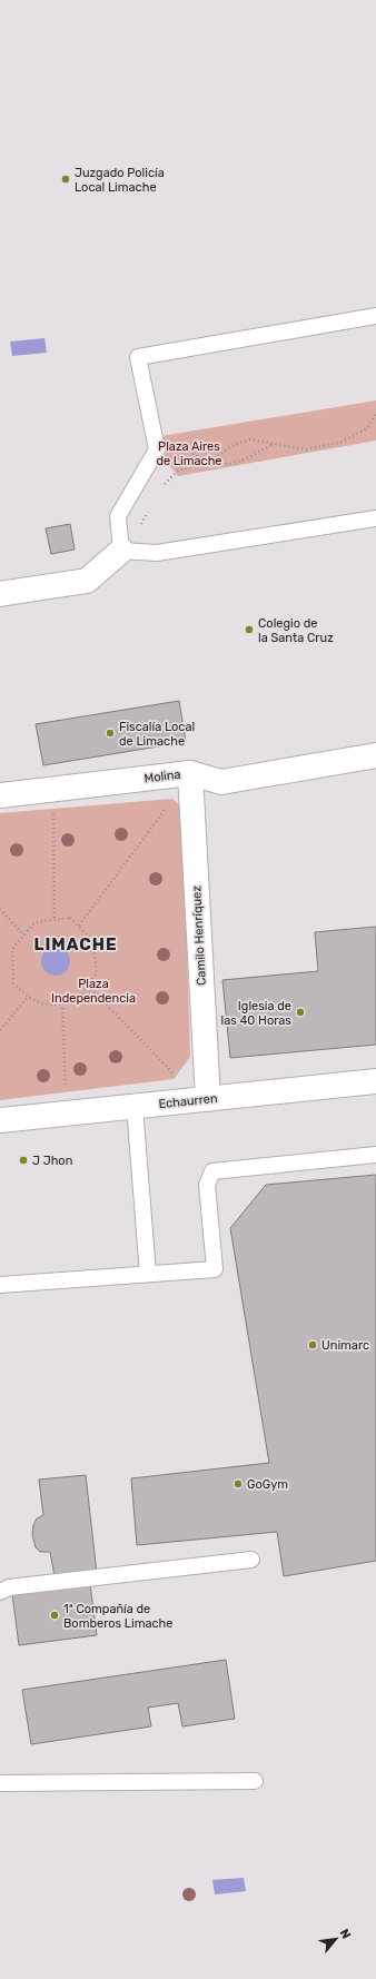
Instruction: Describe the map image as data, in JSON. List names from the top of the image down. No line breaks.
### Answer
{"streets":{"street":["Molina","Camilo Henríquez","Echaurren"]},"crossings":[["Molina","Camilo Henríquez"],["Camilo Henríquez","Echaurren"]],"districts":["LIMACHE"],"parks":["Plaza Aires de Limache","Plaza Independencia"],"places":["Juzgado Policía Local Limache","Colegio de la Santa Cruz","Fiscalía Local de Limache","Iglesia de las 40 Horas","J Jhon","Unimarc","GoGym","1ª Compañía de Bomberos Limache"],"north":"top right"}
